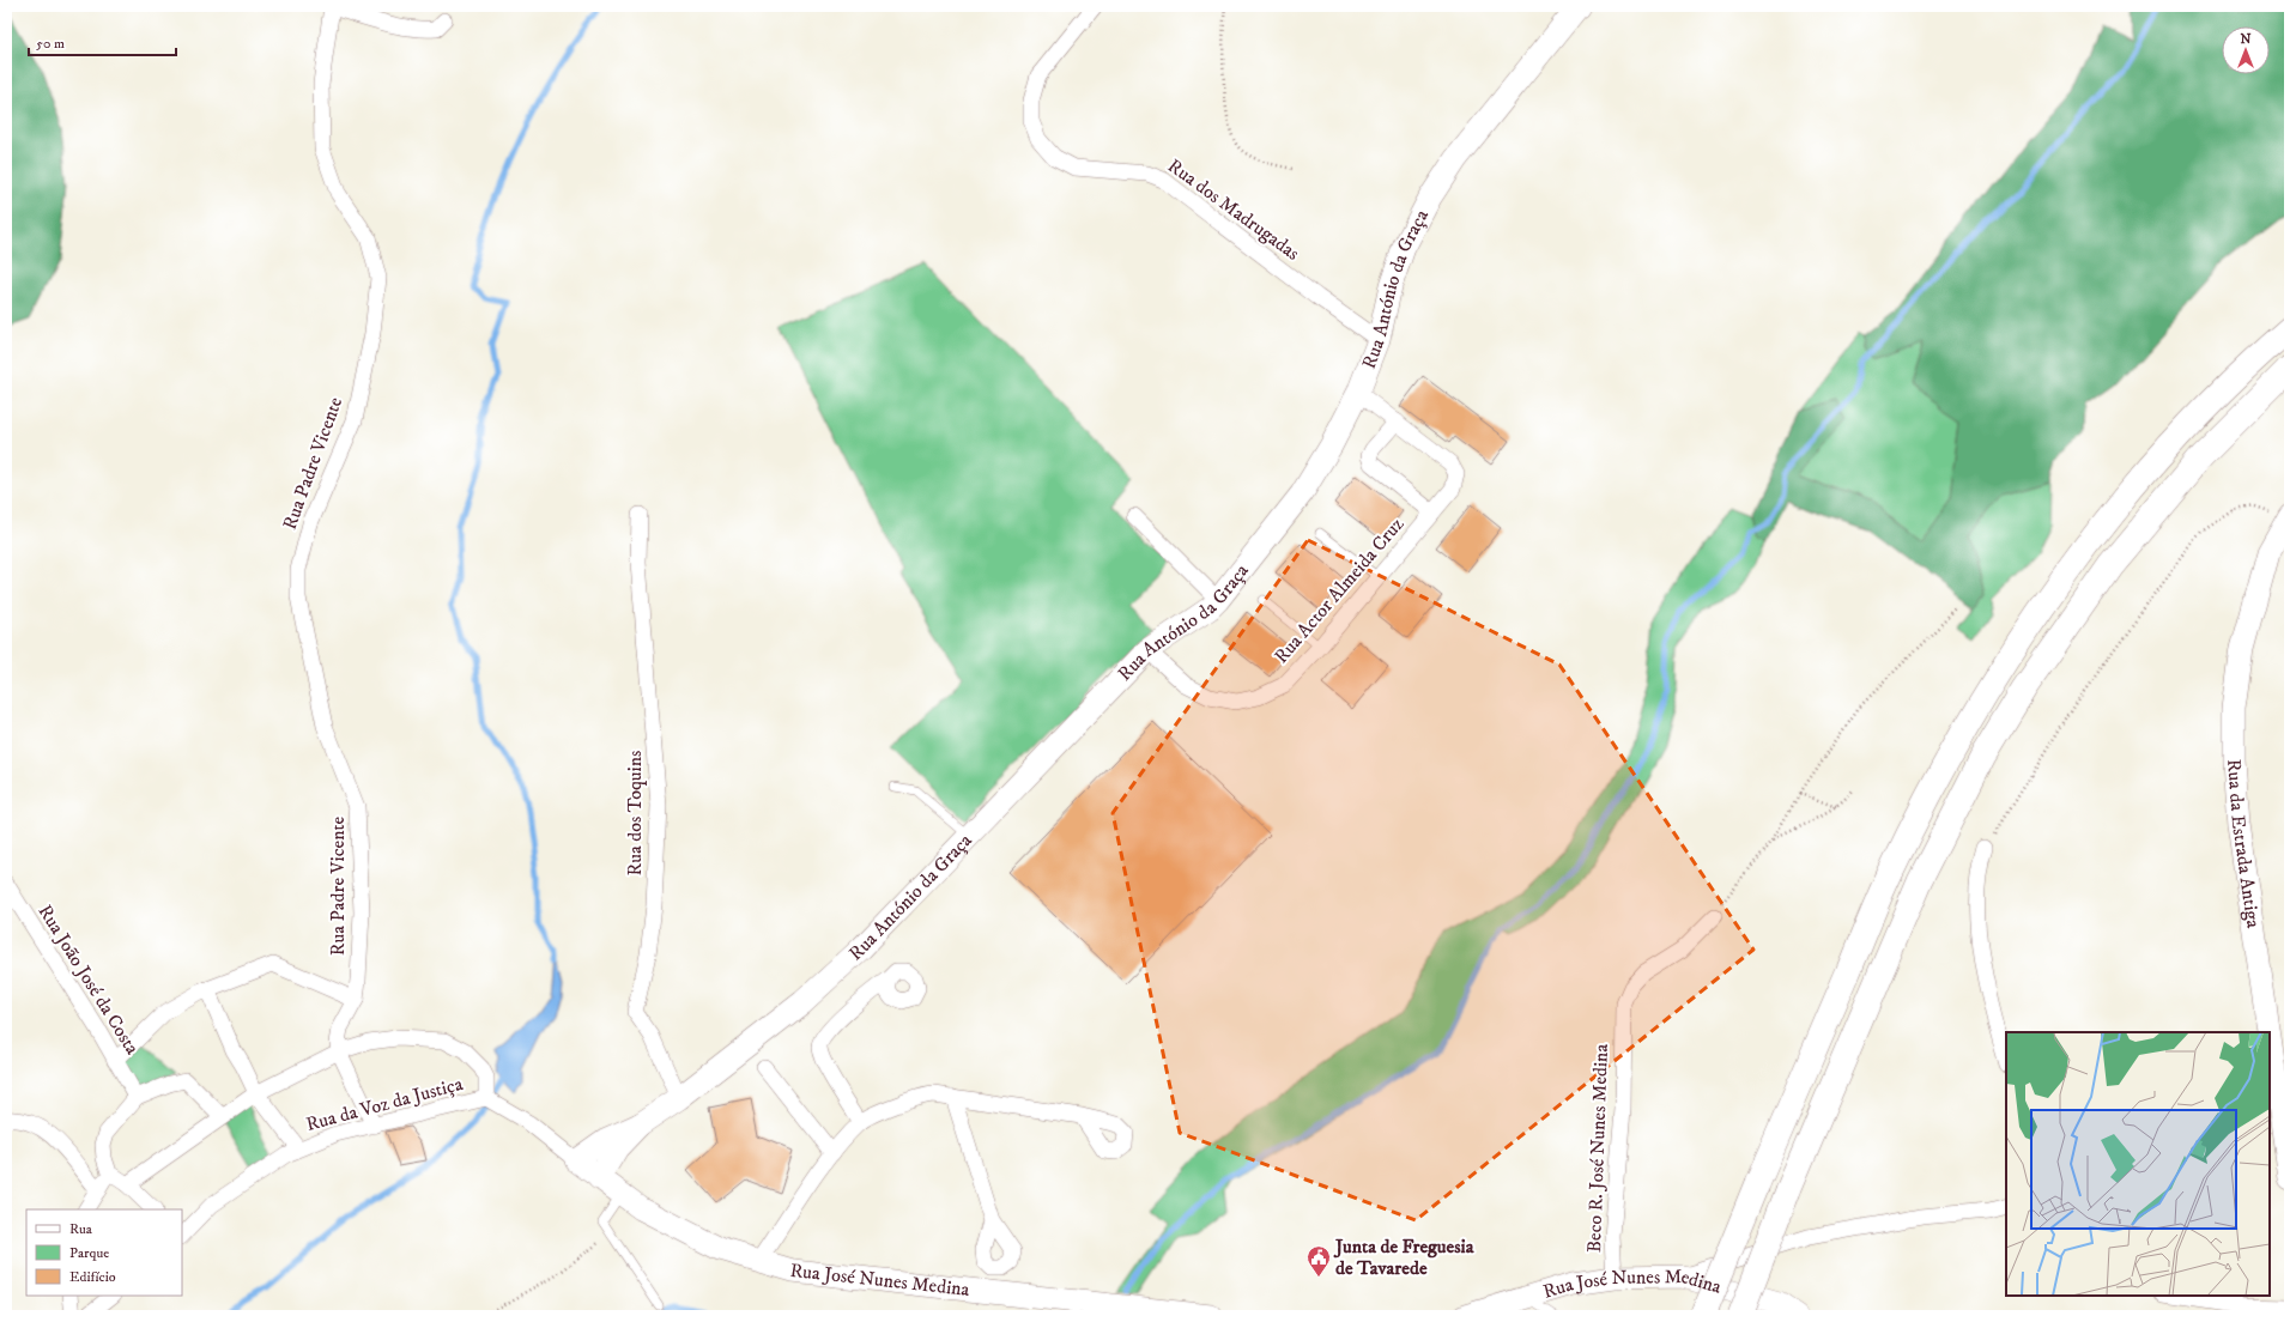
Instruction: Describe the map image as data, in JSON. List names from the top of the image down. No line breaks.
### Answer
{"streets":{"street":["Rua dos Madrugadas","Rua António da Graça","Rua Padre Vicente","Rua Actor Almeida Cruz","Rua dos Toquins","Rua da Estrada Antiga","Rua João José da Costa","Rua da Voz da Justiça","Beco R. José Nunes Medina","Rua José Nunes Medina"]},"crossings":[["Rua dos Madrugadas","Rua António da Graça"],["Rua António da Graça","Rua Actor Almeida Cruz"],["Rua António da Graça","Rua dos Toquins"],["Rua António da Graça","Rua José Nunes Medina"],["Beco R. José Nunes Medina","Rua José Nunes Medina"]],"places":{"public building":["Junta de Freguesia de Tavarede"]},"legend":["Rua","Parque","Edifício"],"scale_bar":"50 m","north":"top"}
